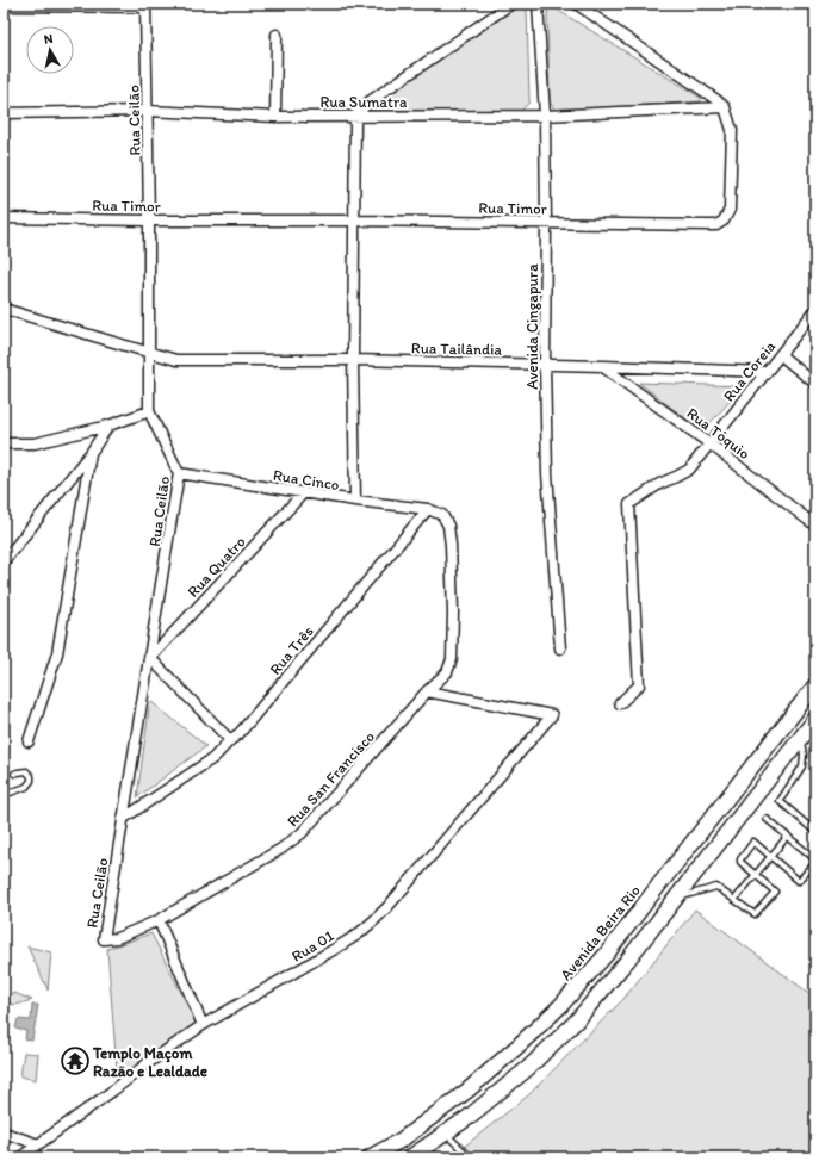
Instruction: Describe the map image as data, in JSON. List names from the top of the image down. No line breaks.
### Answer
{"streets":{"main road":["Avenida Beira Rio"],"street":["Rua Sumatra","Rua Ceilão","Rua Timor","Avenida Cingapura","Rua Tailândia","Rua Coreia","Rua Tóquio","Rua Cinco","Rua Quatro","Rua Três","Rua San Francisco","Rua 01"]},"crossings":[["Rua Sumatra","Rua Ceilão"],["Rua Sumatra","Rua Timor"],["Rua Sumatra","Avenida Cingapura"],["Rua Ceilão","Rua Timor"],["Rua Ceilão","Rua Tailândia"],["Rua Ceilão","Rua Cinco"],["Rua Ceilão","Rua Quatro"],["Rua Ceilão","Rua Três"],["Rua Ceilão","Rua San Francisco"],["Rua Timor","Avenida Cingapura"],["Avenida Cingapura","Rua Tailândia"],["Rua Tailândia","Rua Coreia"],["Rua Tailândia","Rua Tóquio"],["Rua Coreia","Rua Tóquio"],["Rua Cinco","Rua Quatro"],["Rua Cinco","Rua Três"],["Rua Cinco","Rua San Francisco"],["Rua Três","Rua San Francisco"],["Rua San Francisco","Rua 01"]],"places":{"temple":["Templo Maçom Razão e Lealdade"]},"north":"top"}
